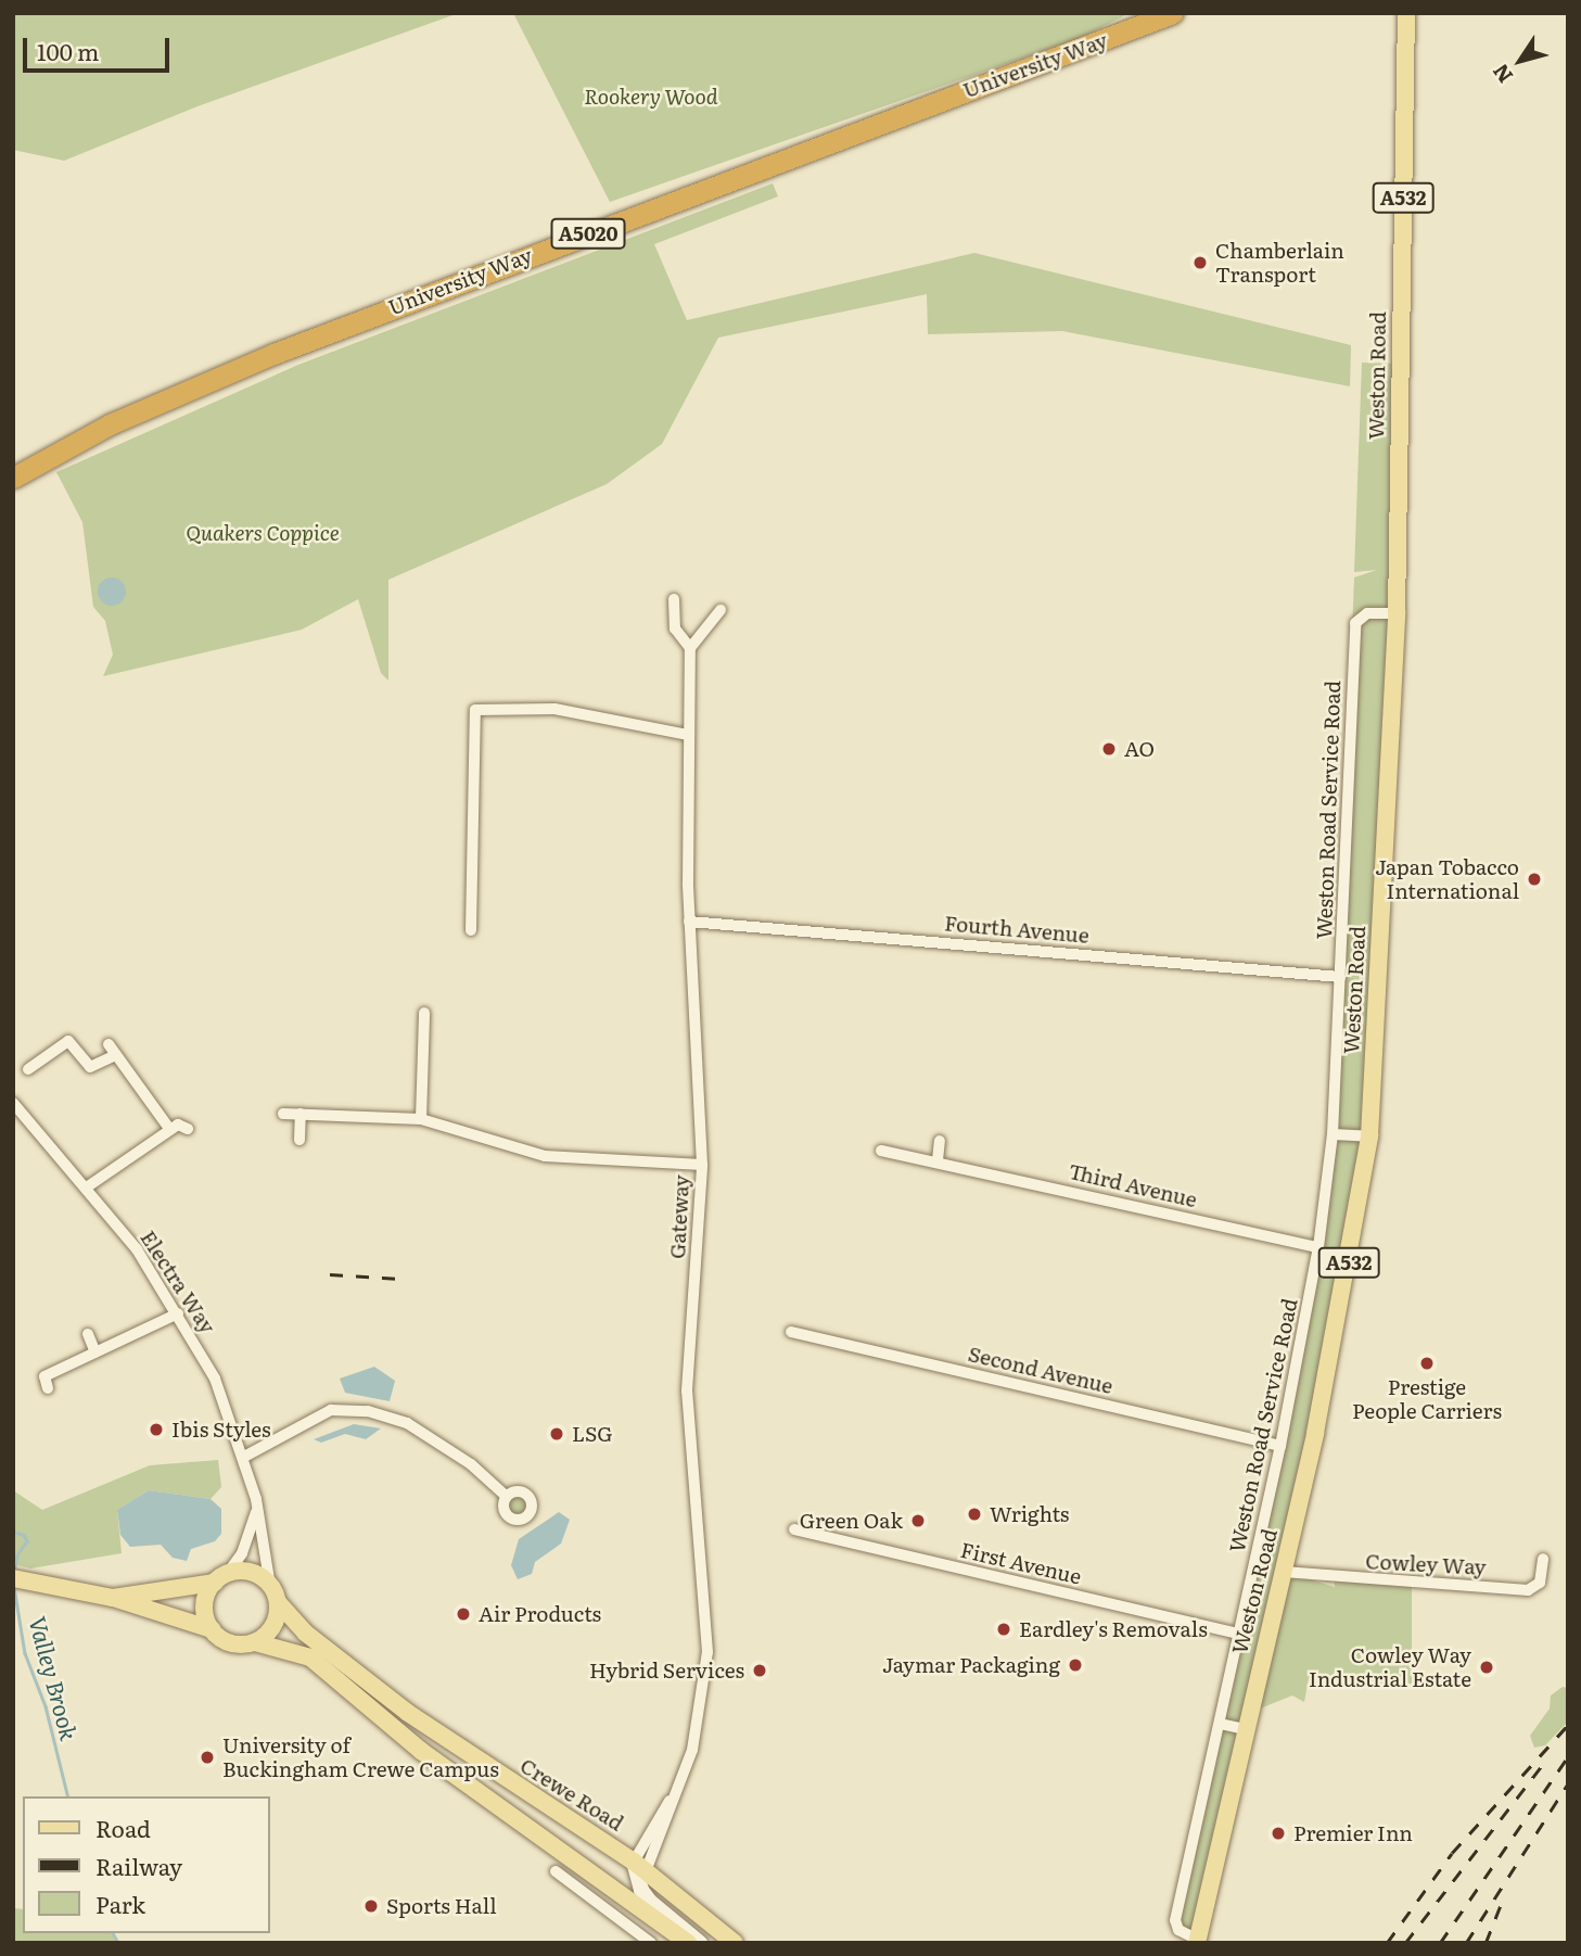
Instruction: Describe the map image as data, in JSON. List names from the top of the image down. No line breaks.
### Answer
{"streets":{"highway":["University Way","A5020"],"main road":["A532","Weston Road","Crewe Road"],"street":["Weston Road Service Road","Fourth Avenue","Third Avenue","Gateway","Electra Way","Second Avenue","First Avenue","Cowley Way"]},"crossings":[["Weston Road","Weston Road Service Road"],["Weston Road","Cowley Way"],["Weston Road Service Road","Fourth Avenue"],["Weston Road Service Road","Third Avenue"],["Weston Road Service Road","Second Avenue"],["Weston Road Service Road","First Avenue"],["Fourth Avenue","Gateway"],["Gateway","Crewe Road"],["Electra Way","Crewe Road"]],"water":["Valley Brook"],"parks":["Rookery Wood","Quakers Coppice"],"places":["Chamberlain Transport","AO","Japan Tobacco International","Prestige People Carriers","Ibis Styles","LSG","Wrights","Green Oak","Air Products","Eardley's Removals","Jaymar Packaging","Cowley Way Industrial Estate","Hybrid Services","University of Buckingham Crewe Campus","Premier Inn","Sports Hall"],"legend":["Road","Railway","Park"],"scale_bar":"100 m","north":"bottom left"}
